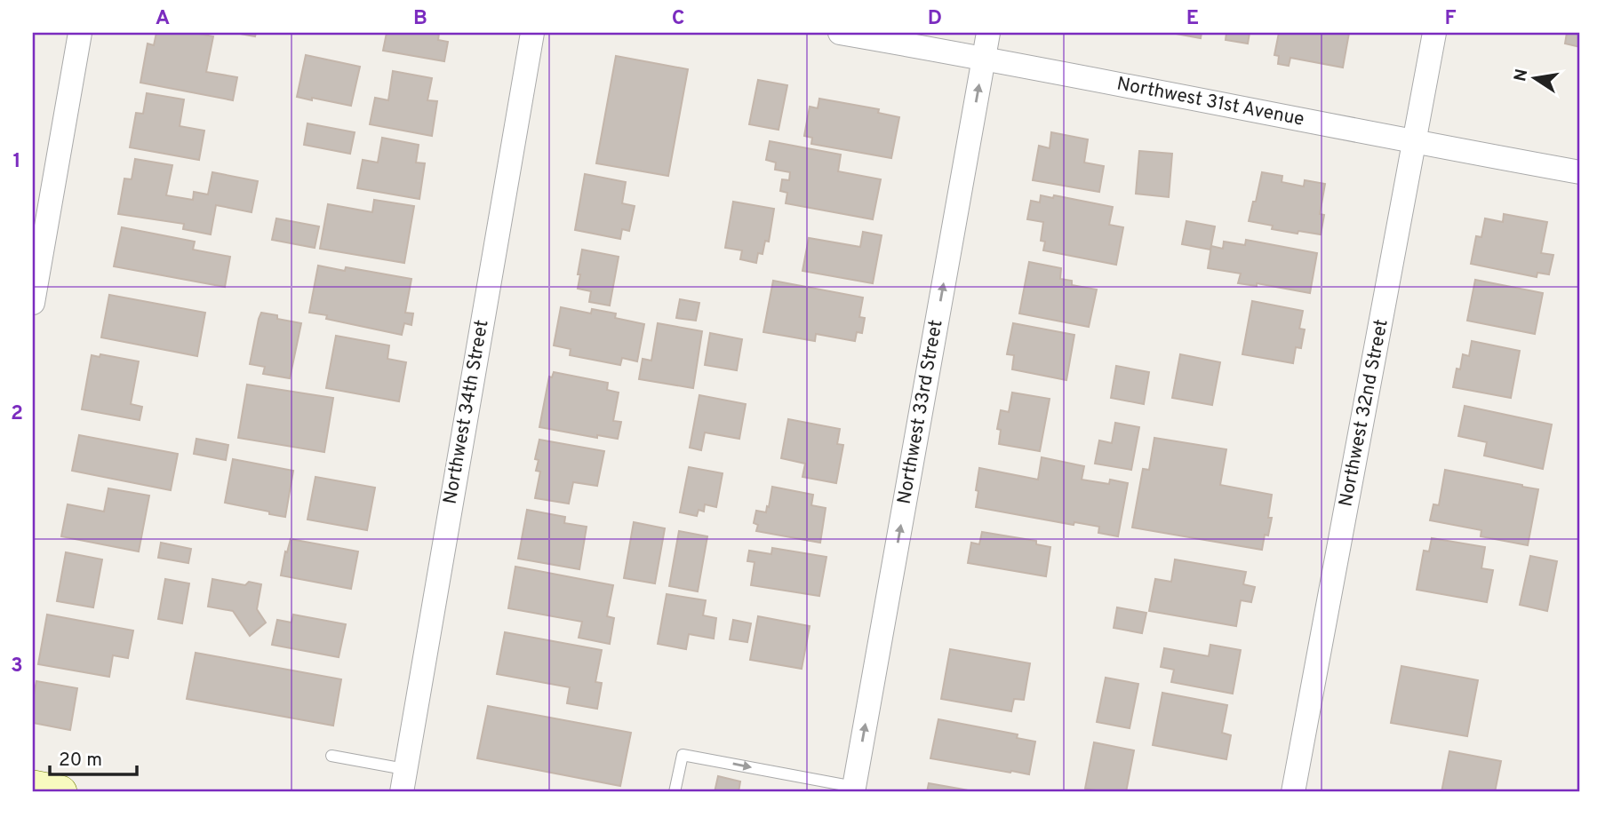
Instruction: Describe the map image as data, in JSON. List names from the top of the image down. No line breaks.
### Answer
{"streets":{"street":["Northwest 31st Avenue","Northwest 34th Street","Northwest 33rd Street","Northwest 32nd Street"]},"crossings":[["Northwest 31st Avenue","Northwest 33rd Street"],["Northwest 31st Avenue","Northwest 32nd Street"]],"one_way":["Northwest 33rd Street"],"scale_bar":"20 m","north":"left","grid":{"columns":["A","B","C","D","E","F"],"rows":["1","2","3"]}}
